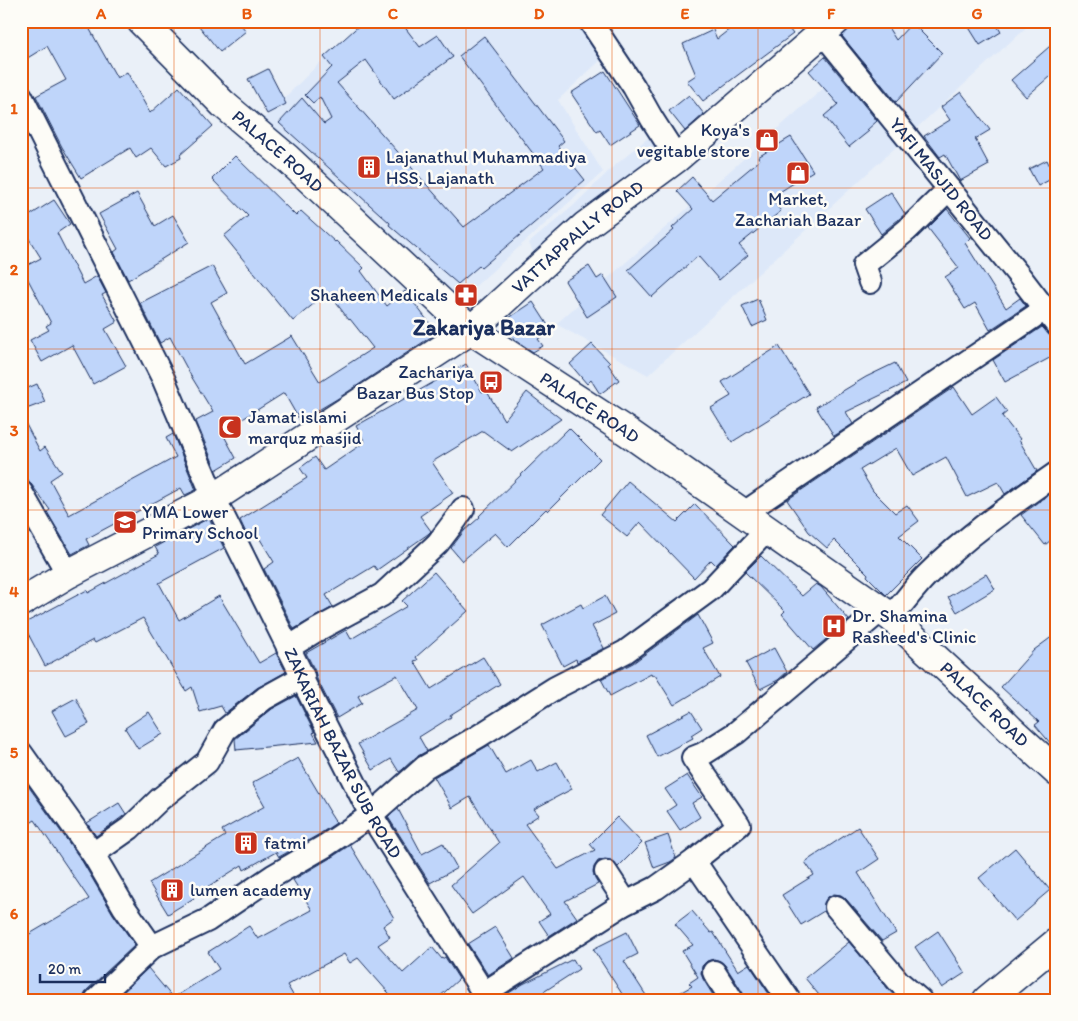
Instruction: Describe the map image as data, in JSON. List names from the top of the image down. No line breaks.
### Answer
{"streets":{"main road":["PALACE ROAD","VATTAPPALLY ROAD"],"street":["YAFI MASJID ROAD","ZAKARIAH BAZAR SUB ROAD"]},"crossings":[["PALACE ROAD","VATTAPPALLY ROAD"],["YAFI MASJID ROAD","VATTAPPALLY ROAD"],["VATTAPPALLY ROAD","ZAKARIAH BAZAR SUB ROAD"]],"districts":["Zakariya Bazar"],"places":{"shop":["Koya's vegitable store","Market, Zachariah Bazar"],"building":["Lajanathul Muhammadiya HSS, Lajanath","fatmi","lumen academy"],"pharmacy":["Shaheen Medicals"],"bus stop":["Zachariya Bazar Bus Stop"],"mosque":["Jamat islami marquz masjid"],"school or university":["YMA Lower Primary School"],"hospital":["Dr. Shamina Rasheed's Clinic"]},"scale_bar":"20 m","grid":{"columns":["A","B","C","D","E","F","G"],"rows":["1","2","3","4","5","6"]}}
